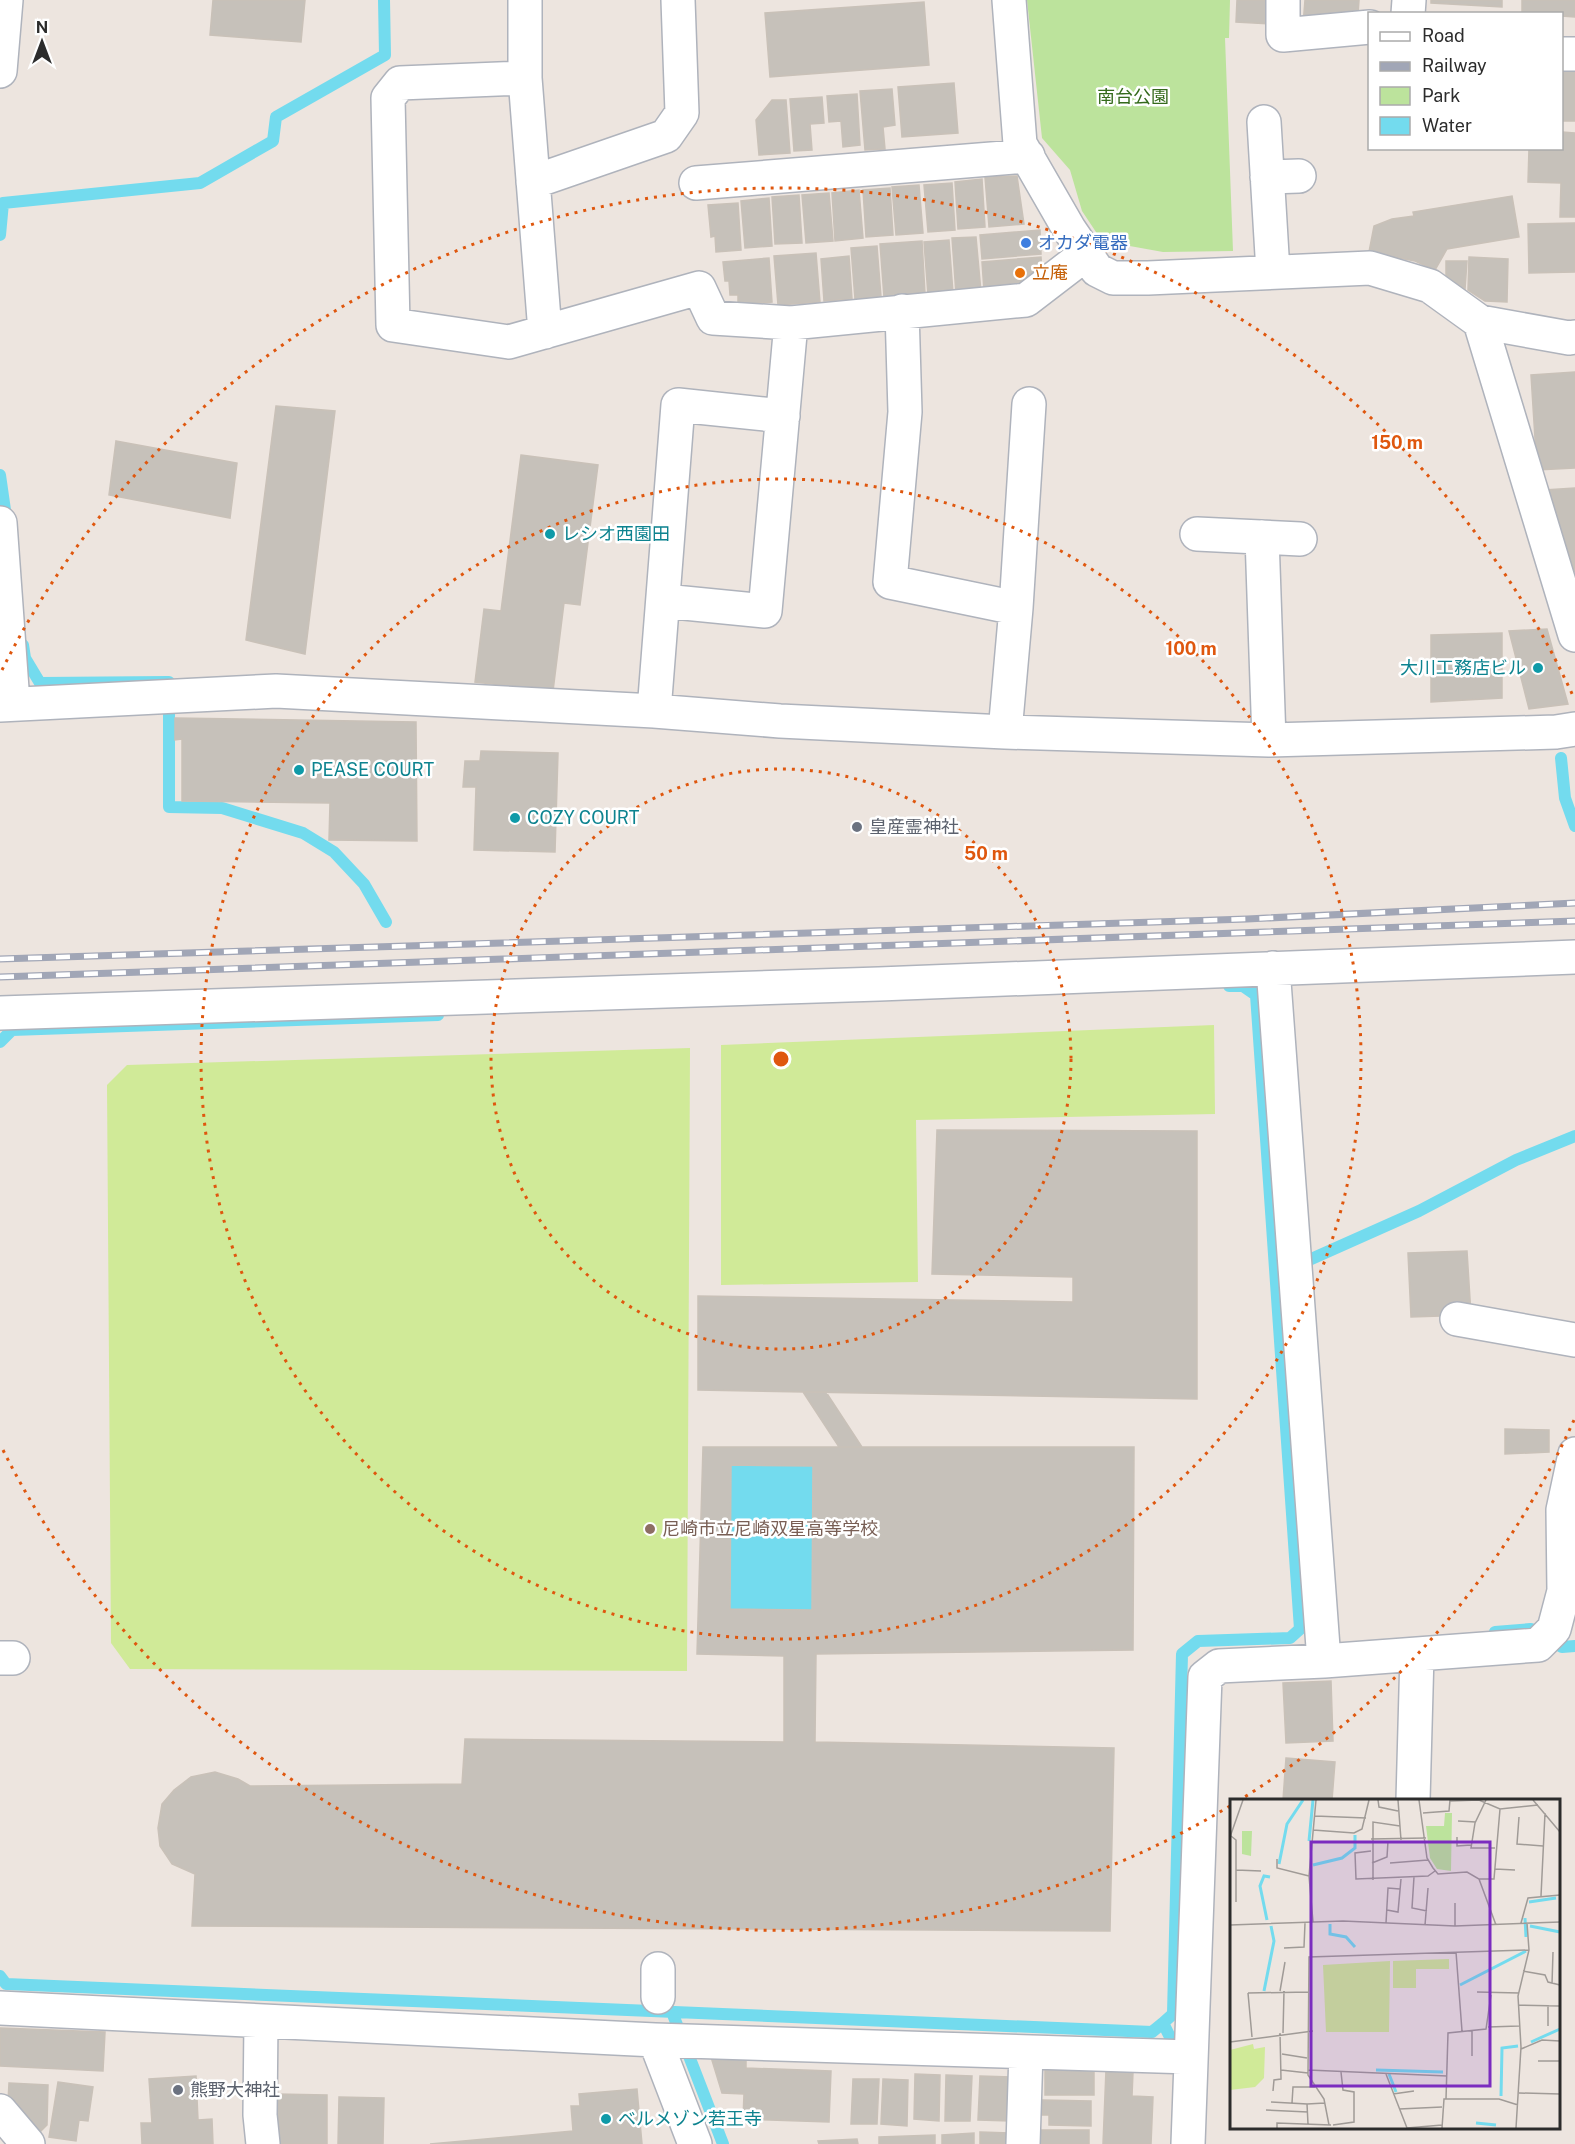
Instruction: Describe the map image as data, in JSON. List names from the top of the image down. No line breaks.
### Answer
{"parks":["南台公園"],"places":["オカダ電器","立庵","レシオ西園田","大川工務店ビル","PEASE COURT","COZY COURT","皇産霊神社","尼崎市立尼崎双星高等学校","熊野大神社","ベルメゾン若王寺"],"legend":["Road","Railway","Park","Water"],"north":"top","rings":["150 m","100 m","50 m"]}
